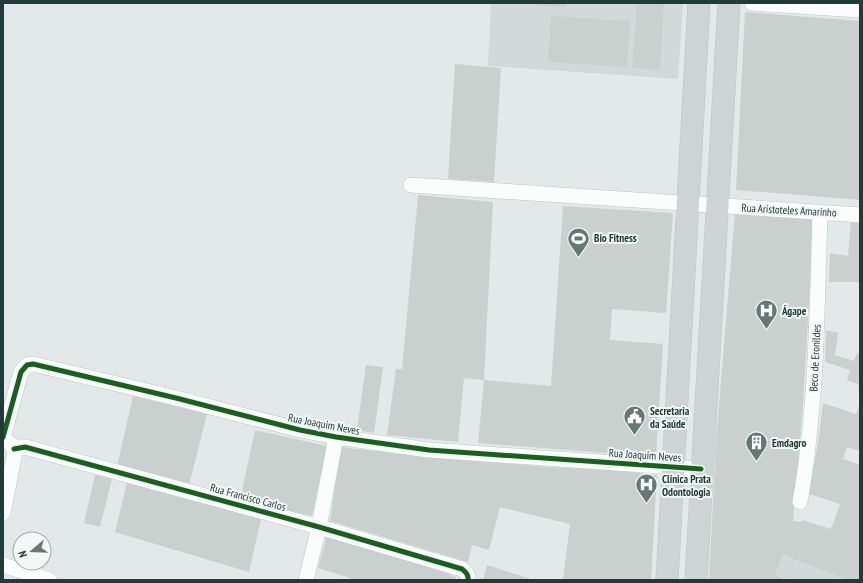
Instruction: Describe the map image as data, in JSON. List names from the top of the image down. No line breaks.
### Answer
{"streets":{"street":["Rua Aristoteles Amarinho","Beco de Eronildes","Rua Joaquim Neves","Rua Francisco Carlos"]},"crossings":[["Rua Aristoteles Amarinho","Beco de Eronildes"],["Rua Joaquim Neves","Rua Francisco Carlos"]],"places":{"sports":["Bio Fitness"],"hospital":["Ágape","Clínica Prata Odontologia"],"public building":["Secretaria da Saúde"],"building":["Emdagro"]},"north":"left"}
